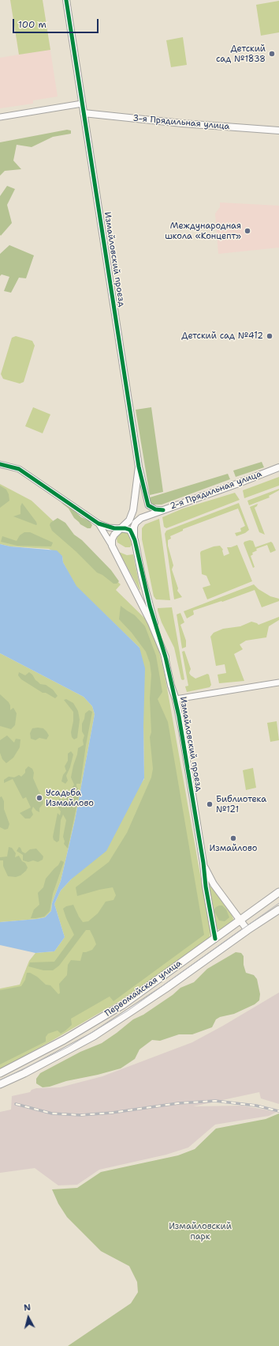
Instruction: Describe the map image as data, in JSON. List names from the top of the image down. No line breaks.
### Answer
{"streets":{"main road":["Первомайская улица"],"street":["3-я Прядильная улица","Измайловский проезд","2-я Прядильная улица"]},"crossings":[["3-я Прядильная улица","Измайловский проезд"],["Измайловский проезд","2-я Прядильная улица"],["Измайловский проезд","Первомайская улица"]],"parks":["Измайловский парк"],"places":["Детский сад №1838","Международная школа «Концепт»","Детский сад №412","Усадьба Измайлово","Библиотека №121","Измайлово"],"scale_bar":"100 m","north":"top"}
